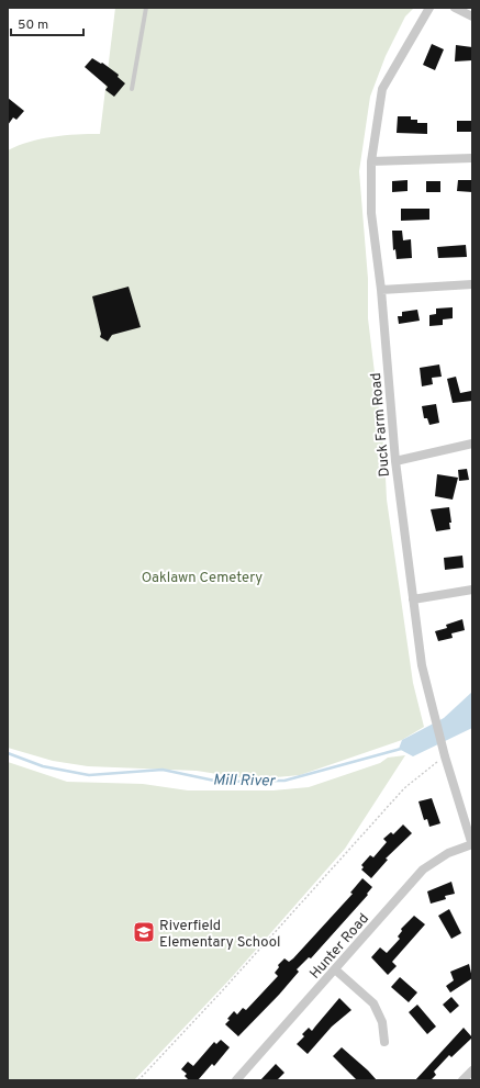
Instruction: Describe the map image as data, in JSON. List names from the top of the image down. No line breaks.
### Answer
{"streets":{"street":["Duck Farm Road","Hunter Road"]},"crossings":[["Duck Farm Road","Hunter Road"]],"water":["Mill River"],"parks":["Oaklawn Cemetery"],"places":{"school or university":["Riverfield Elementary School"]},"scale_bar":"50 m"}
